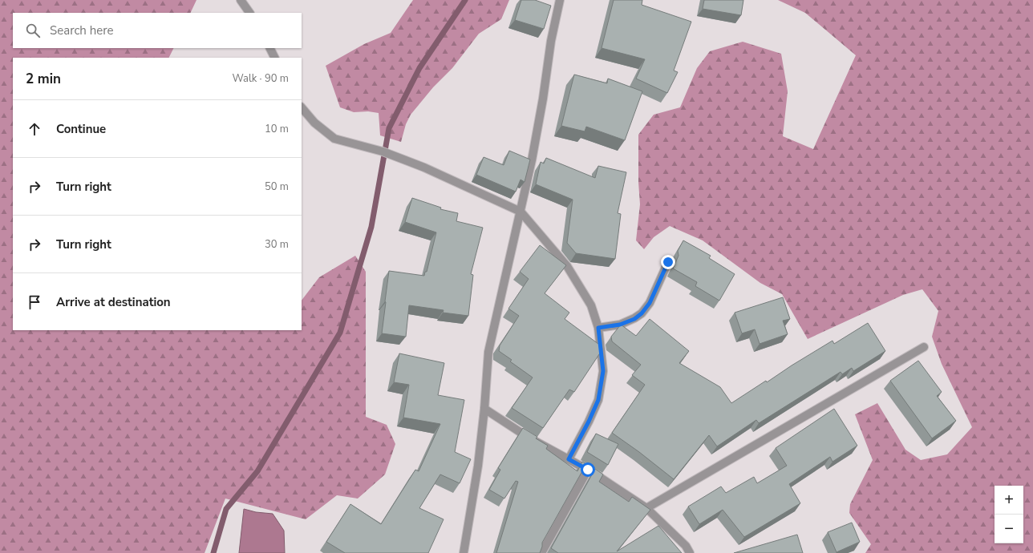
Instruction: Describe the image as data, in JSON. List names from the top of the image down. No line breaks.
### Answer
{"page":{"search":"Search here","heading":["2 min","Walk · 90 m"],"list":[["Continue","10 m"],["Turn right","50 m"],["Turn right","30 m"],"Arrive at destination"],"map_buttons":["+","−"]}}
